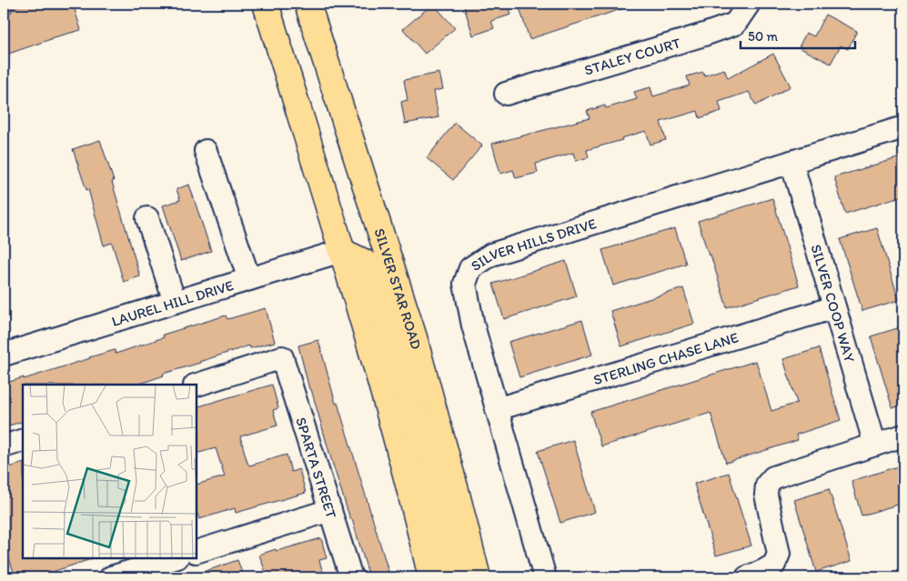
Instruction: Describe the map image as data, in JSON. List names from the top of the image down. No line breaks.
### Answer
{"streets":{"main road":["SILVER STAR ROAD"],"street":["STALEY COURT","SILVER HILLS DRIVE","LAUREL HILL DRIVE","SILVER COOP WAY","STERLING CHASE LANE","SPARTA STREET"]},"crossings":[["SILVER HILLS DRIVE","SILVER COOP WAY"],["SILVER HILLS DRIVE","STERLING CHASE LANE"],["SILVER COOP WAY","STERLING CHASE LANE"]],"scale_bar":"50 m"}
